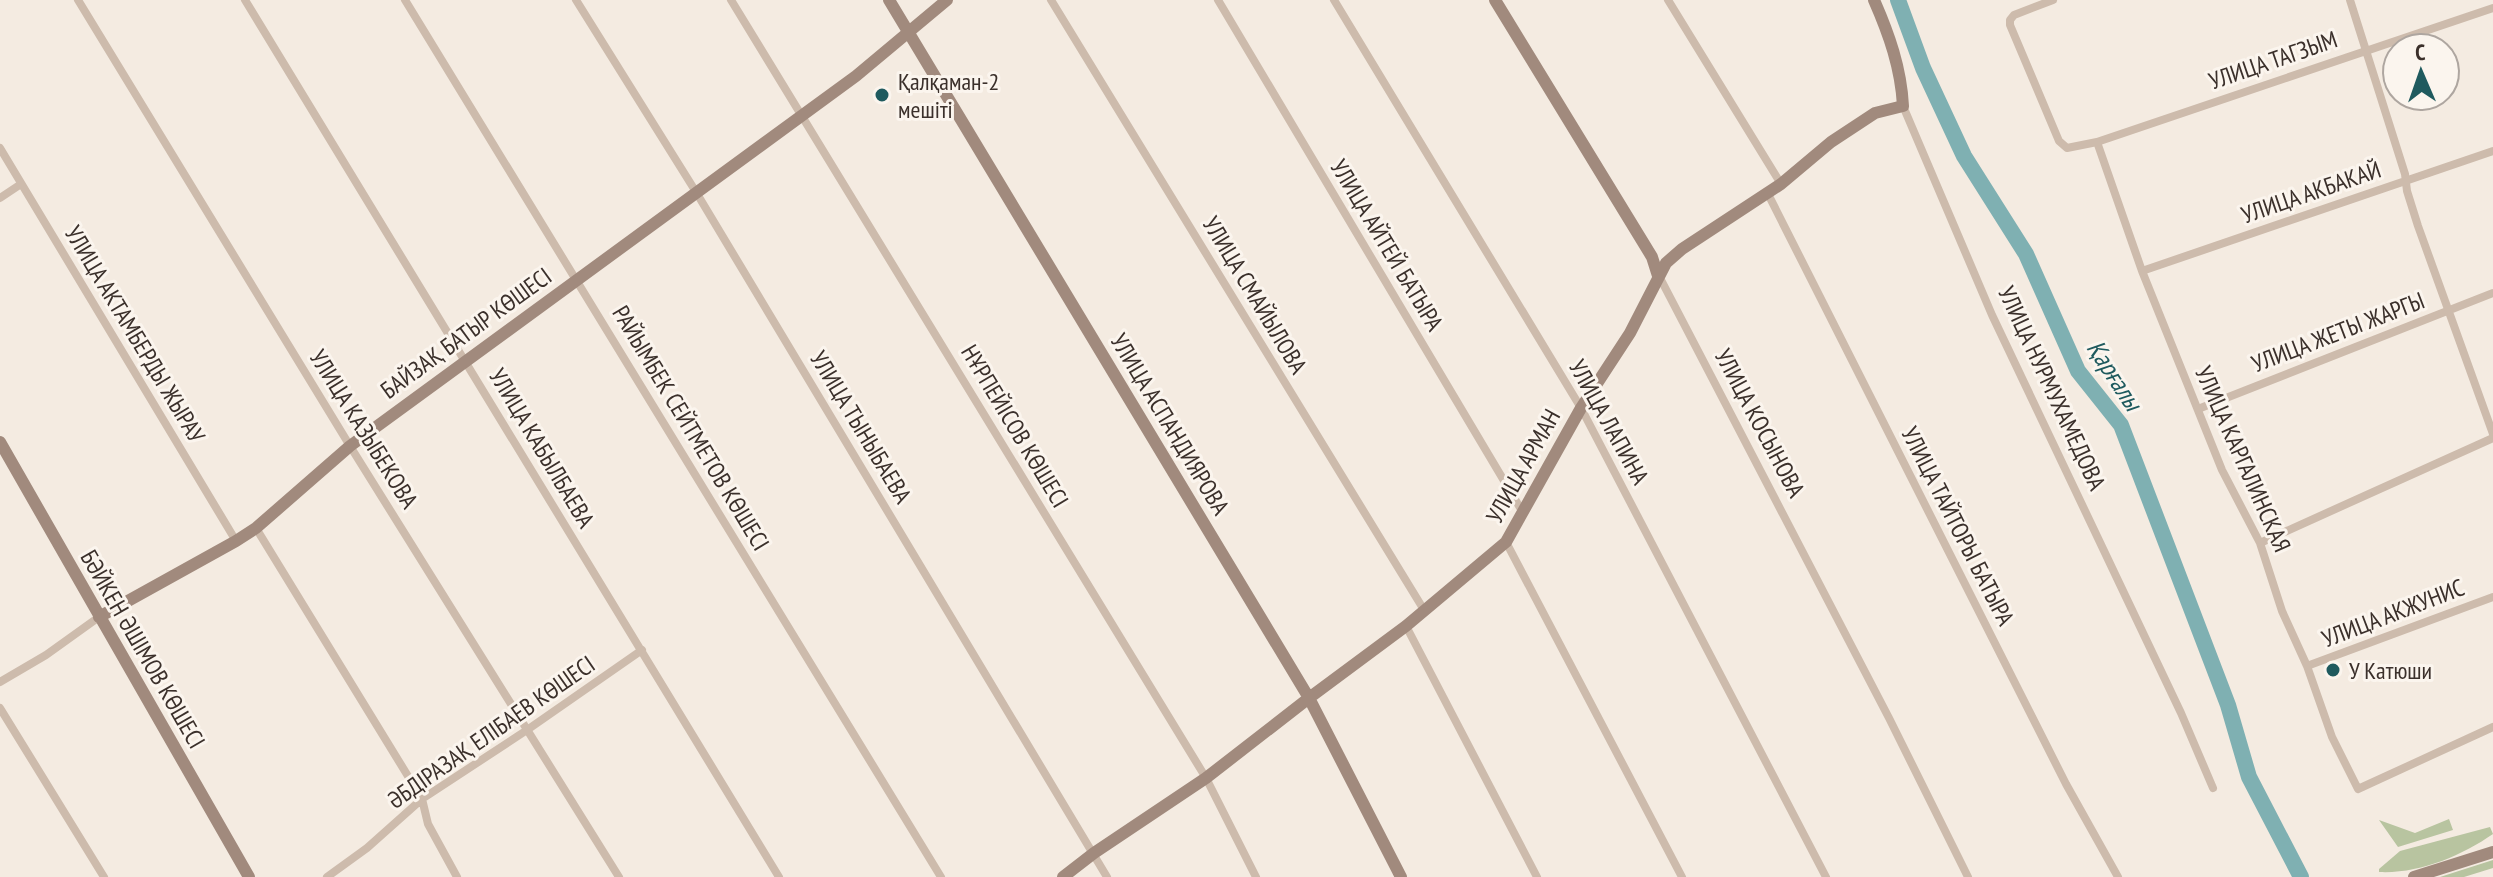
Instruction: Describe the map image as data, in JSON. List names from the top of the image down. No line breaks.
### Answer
{"streets":{"street":["УЛИЦА ТАГЗЫМ","УЛИЦА АКБАКАЙ","УЛИЦА АЙТЕЙ БАТЫРА","УЛИЦА СМАЙЫЛОВА","УЛИЦА ЖЕТЫ ЖАРГЫ","БАЙЗАҚ БАТЫР КӨШЕСІ","УЛИЦА АКТАМБЕРДЫ ЖЫРАУ","УЛИЦА НУРМУХАМЕДОВА","УЛИЦА ЛАПИНА","УЛИЦА КОСЫНОВА","УЛИЦА АСПАНДИЯРОВА","НҰРПЕЙІСОВ КӨШЕСІ","УЛИЦА ТЫНЫБАЕВА","РАЙЫМБЕК СЕЙТМЕТОВ КӨШЕСІ","УЛИЦА КАЗЫБЕКОВА","УЛИЦА КАБЫЛБАЕВА","УЛИЦА КАРГАЛИНСКАЯ","УЛИЦА АРМАН","УЛИЦА ТАЙТОРЫ БАТЫРА","УЛИЦА АКЖУНИС","БӘЙКЕН ӘШІМОВ КӨШЕСІ","ӘБДІРАЗАҚ ЕЛІБАЕВ КӨШЕСІ"]},"crossings":[["УЛИЦА ТАГЗЫМ","УЛИЦА КАРГАЛИНСКАЯ"],["УЛИЦА АКБАКАЙ","УЛИЦА КАРГАЛИНСКАЯ"],["УЛИЦА АЙТЕЙ БАТЫРА","УЛИЦА АРМАН"],["УЛИЦА СМАЙЫЛОВА","УЛИЦА АРМАН"],["УЛИЦА ЖЕТЫ ЖАРГЫ","УЛИЦА КАРГАЛИНСКАЯ"],["БАЙЗАҚ БАТЫР КӨШЕСІ","УЛИЦА АКТАМБЕРДЫ ЖЫРАУ"],["БАЙЗАҚ БАТЫР КӨШЕСІ","УЛИЦА АСПАНДИЯРОВА"],["БАЙЗАҚ БАТЫР КӨШЕСІ","НҰРПЕЙІСОВ КӨШЕСІ"],["БАЙЗАҚ БАТЫР КӨШЕСІ","УЛИЦА ТЫНЫБАЕВА"],["БАЙЗАҚ БАТЫР КӨШЕСІ","РАЙЫМБЕК СЕЙТМЕТОВ КӨШЕСІ"],["БАЙЗАҚ БАТЫР КӨШЕСІ","УЛИЦА КАЗЫБЕКОВА"],["БАЙЗАҚ БАТЫР КӨШЕСІ","УЛИЦА КАБЫЛБАЕВА"],["БАЙЗАҚ БАТЫР КӨШЕСІ","БӘЙКЕН ӘШІМОВ КӨШЕСІ"],["УЛИЦА НУРМУХАМЕДОВА","УЛИЦА АРМАН"],["УЛИЦА ЛАПИНА","УЛИЦА АРМАН"],["УЛИЦА КОСЫНОВА","УЛИЦА АРМАН"],["УЛИЦА АСПАНДИЯРОВА","УЛИЦА АРМАН"],["НҰРПЕЙІСОВ КӨШЕСІ","УЛИЦА АРМАН"],["УЛИЦА ТЫНЫБАЕВА","УЛИЦА АРМАН"],["УЛИЦА КАЗЫБЕКОВА","ӘБДІРАЗАҚ ЕЛІБАЕВ КӨШЕСІ"],["УЛИЦА КАБЫЛБАЕВА","ӘБДІРАЗАҚ ЕЛІБАЕВ КӨШЕСІ"],["УЛИЦА КАРГАЛИНСКАЯ","УЛИЦА АКЖУНИС"],["УЛИЦА АРМАН","УЛИЦА ТАЙТОРЫ БАТЫРА"]],"water":["Қарғалы"],"places":["Қалқаман-2 мешіті","У Катюши"],"north":"top"}
